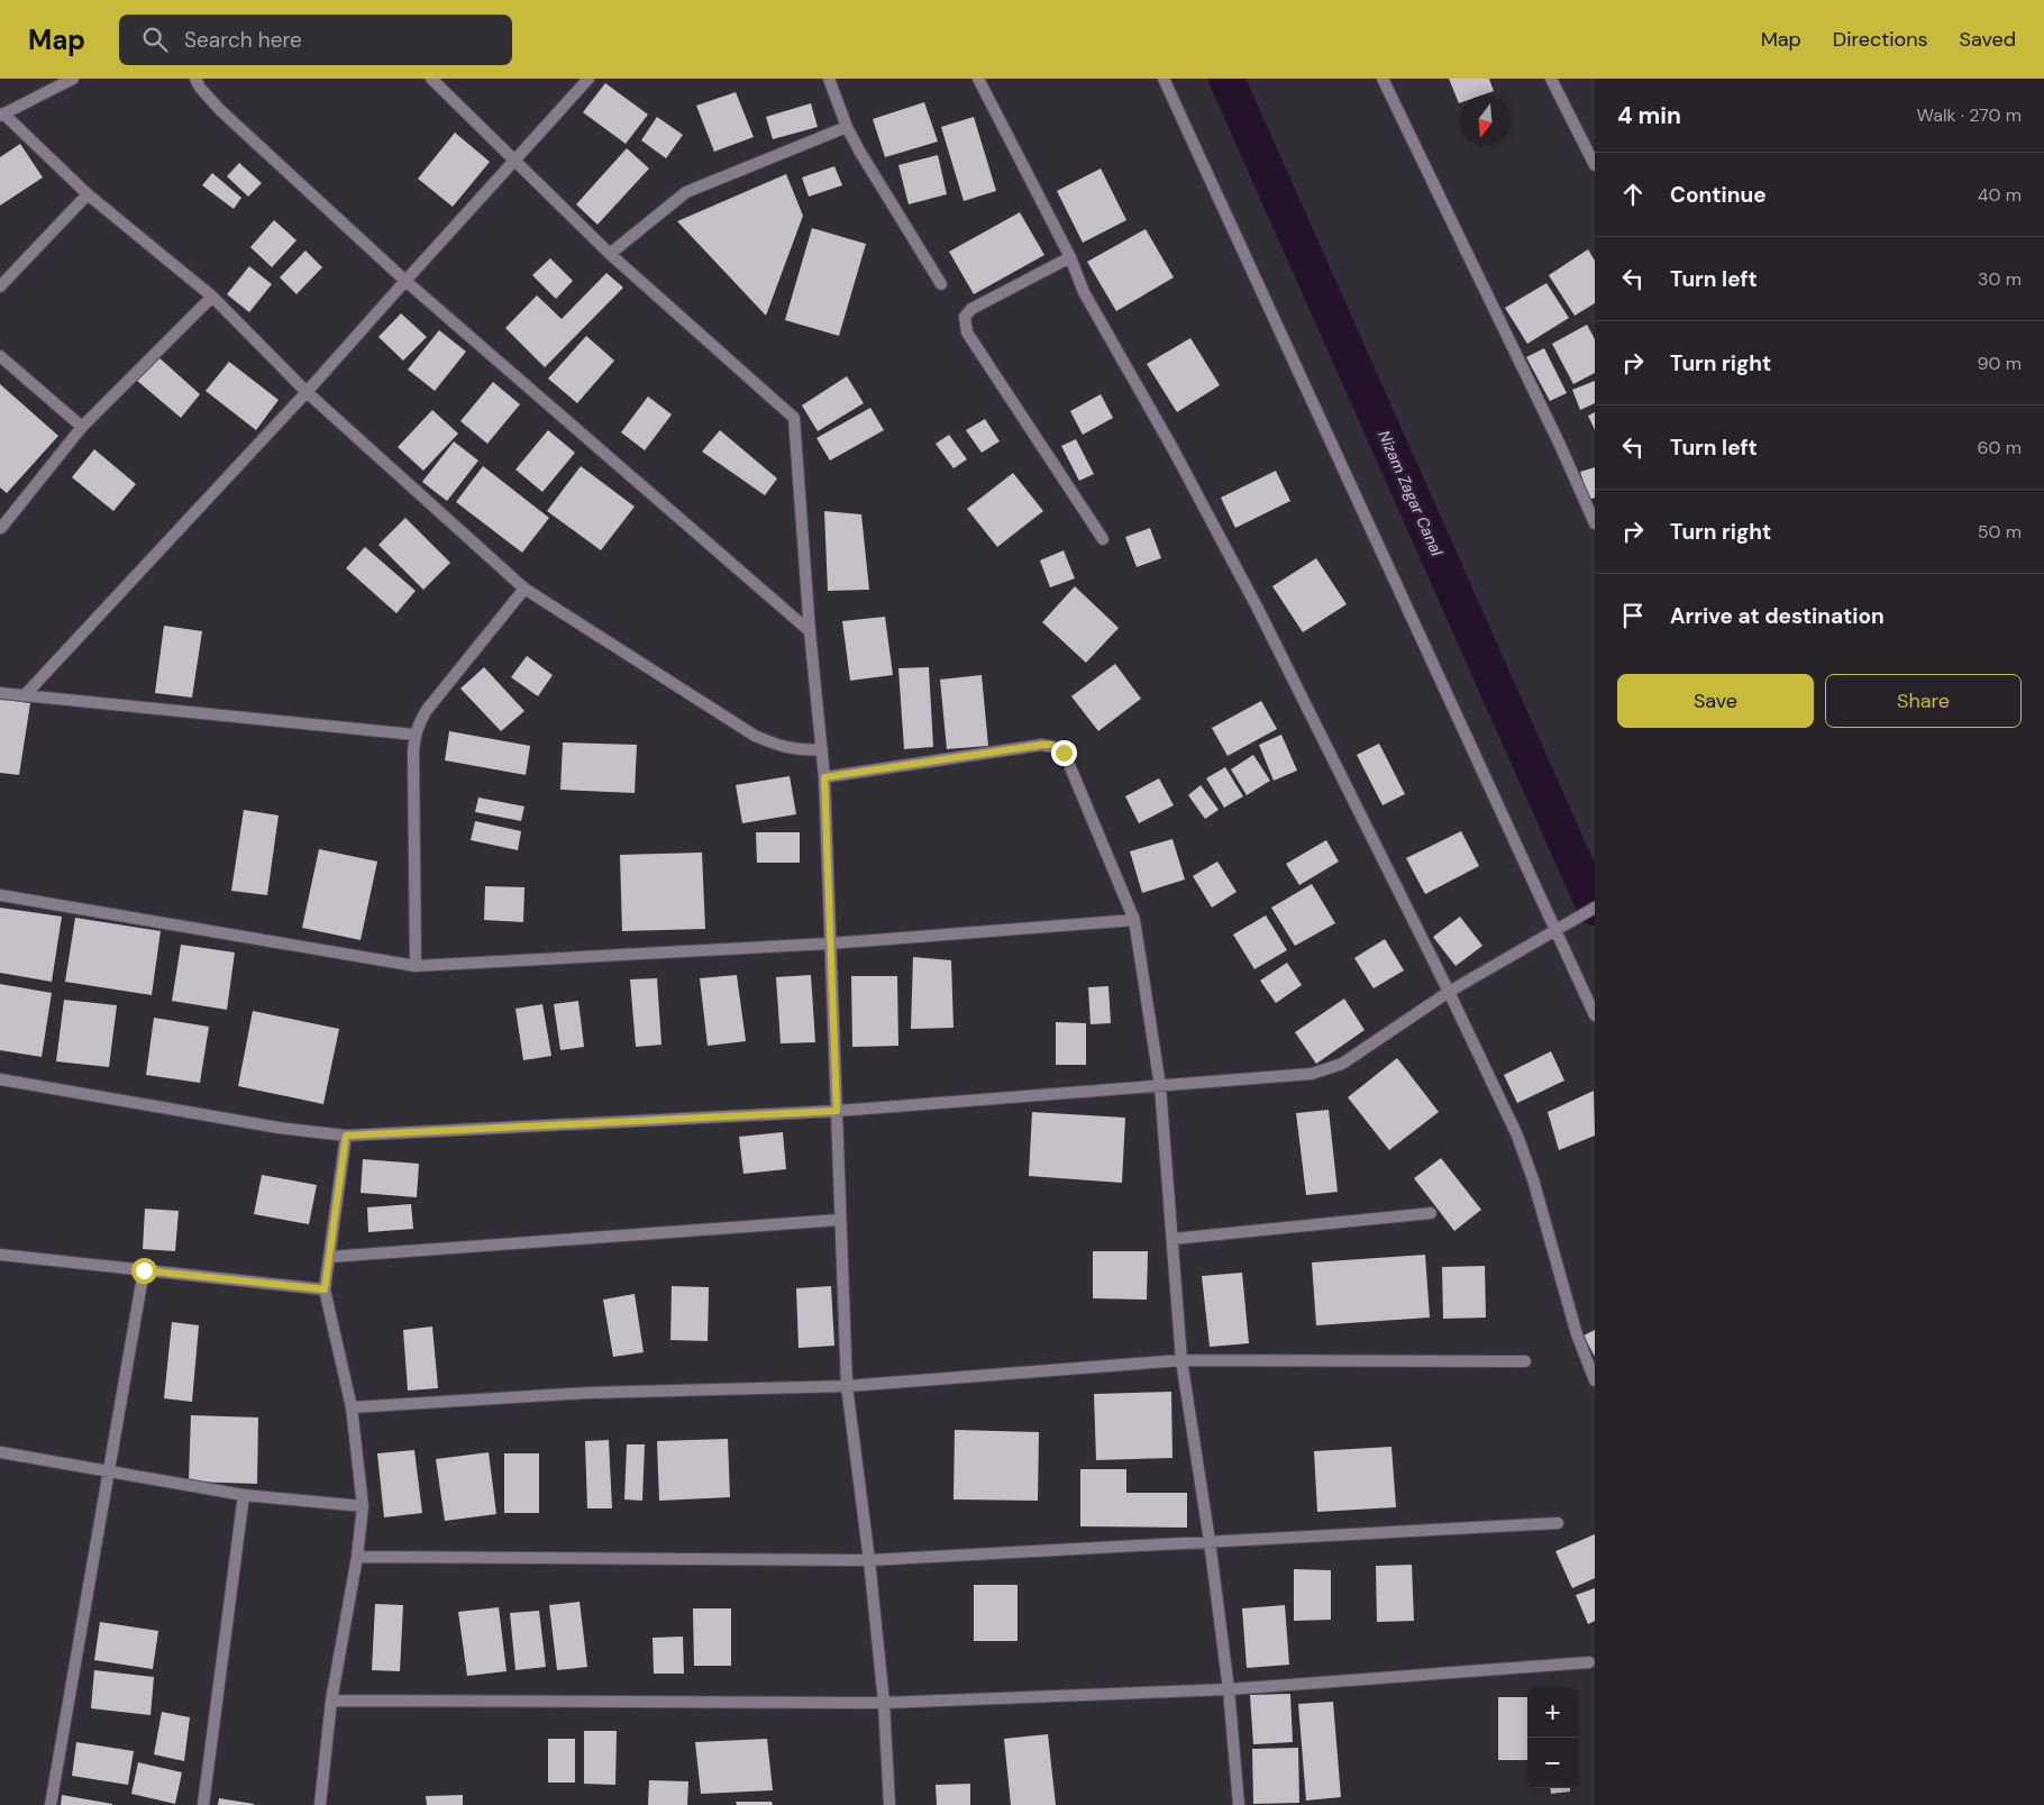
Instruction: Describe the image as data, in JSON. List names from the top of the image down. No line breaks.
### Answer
{"water":["Nizam Zagar Canal"],"north":"bottom","page":{"header":"Map","search":"Search here","nav":["Map","Directions","Saved"],"heading":["4 min","Walk · 270 m"],"list":[["Continue","40 m"],["Turn left","30 m"],["Turn right","90 m"],["Turn left","60 m"],["Turn right","50 m"],"Arrive at destination"],"buttons":["Save","Share"],"map_buttons":["+","−"]}}
